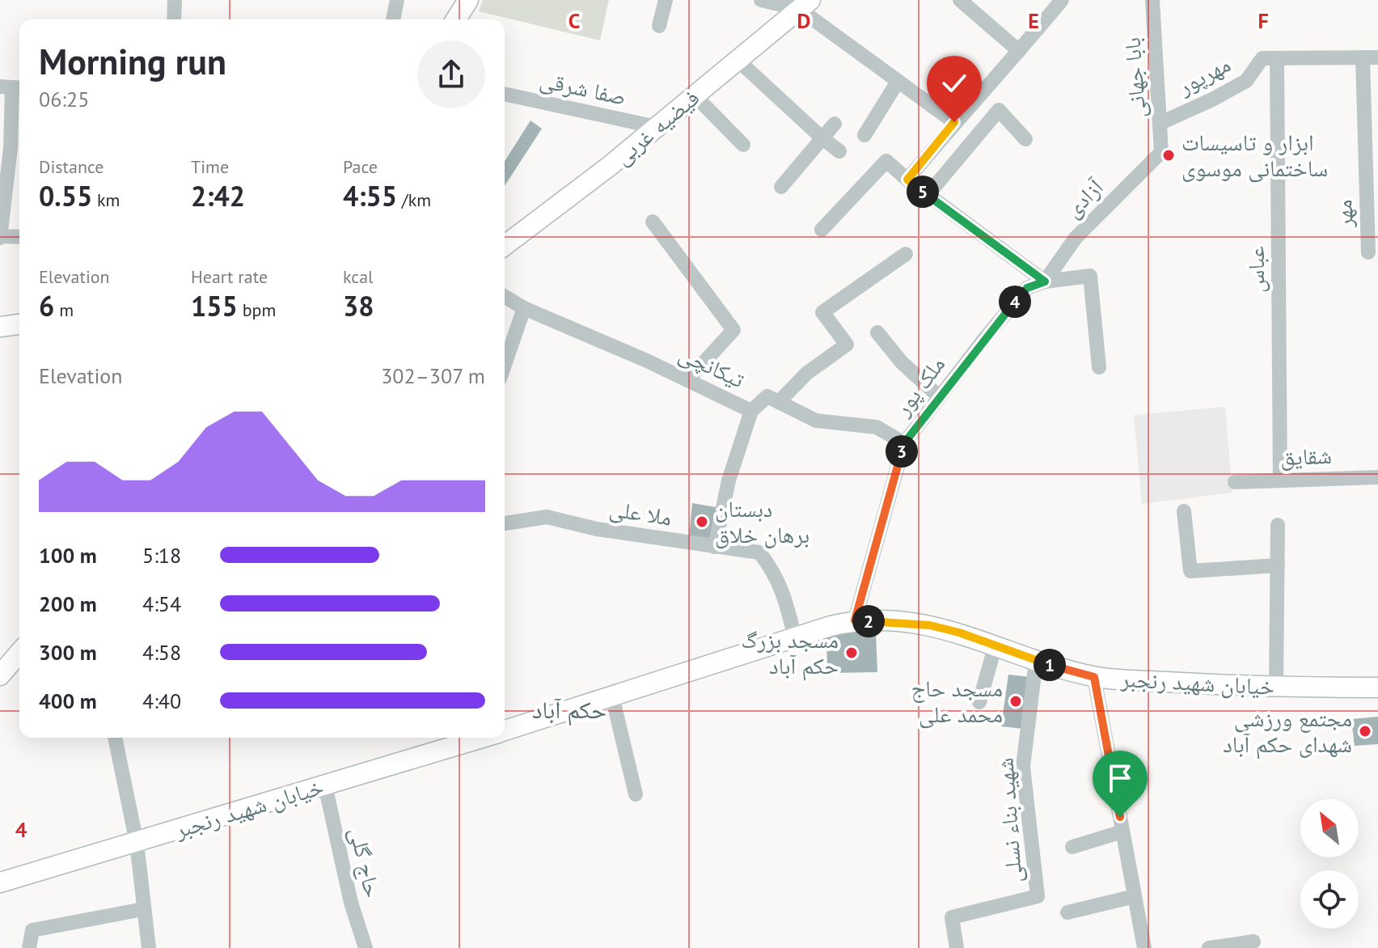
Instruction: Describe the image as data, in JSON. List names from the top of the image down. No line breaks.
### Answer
{"streets":{"street":["مهرپور","بابا جهانی","صفا شرقی","فیضیه غربی","آزادی","مهر","عباس","تیکانچی","ملک پور","شقایق","ملا علی","خیابان شهید رنجبر","شهید بناء نسلی","حاج گلی"]},"crossings":[["مهرپور","بابا جهانی"],["مهرپور","مهر"],["مهرپور","عباس"],["بابا جهانی","آزادی"],["صفا شرقی","فیضیه غربی"],["آزادی","ملک پور"],["عباس","شقایق"],["ملک پور","خیابان شهید رنجبر"],["ملا علی","خیابان شهید رنجبر"],["خیابان شهید رنجبر","شهید بناء نسلی"],["خیابان شهید رنجبر","حاج گلی"]],"districts":["حکم آباد"],"places":["ابزار و تاسیسات ساختمانی موسوی","دبستان برهان خلاق","مسجد بزرگ حکم آباد","مسجد حاج محمد علی","مجتمع ورزشی شهدای حکم آباد"],"north":"top left","page":{"heading":["Morning run","06:25"],"stats":[["Distance","0.55 km"],["Time","2:42"],["Pace","4:55 /km"],["Elevation","6 m"],["Heart rate","155 bpm"],["kcal","38"]],"pins":["5","4","3","2","1"],"chart":["Elevation","302–307 m"],"list":[{"name":"100 m","note":"5:18"},{"name":"200 m","note":"4:54"},{"name":"300 m","note":"4:58"},{"name":"400 m","note":"4:40"}]},"grid":{"columns":["C","D","E","F"],"rows":["4"]}}
